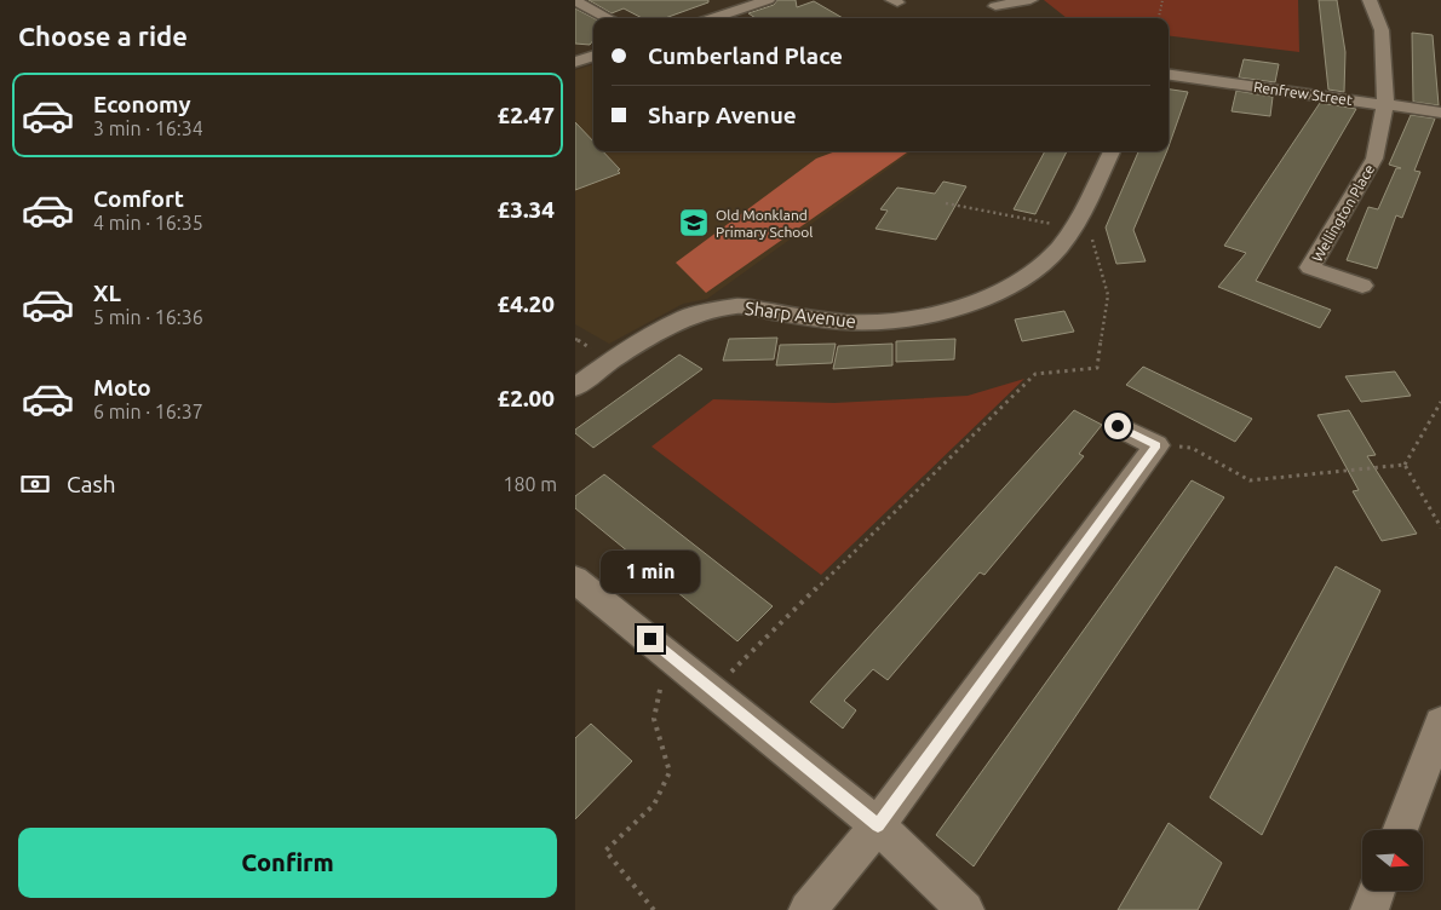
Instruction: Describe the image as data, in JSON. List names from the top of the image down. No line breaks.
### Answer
{"streets":{"street":["Renfrew Street","Wellington Place","Sharp Avenue"]},"crossings":[["Renfrew Street","Wellington Place"]],"places":{"school or university":["Old Monkland Primary School"]},"north":"right","page":{"heading":"Choose a ride","banner":["Cumberland Place","Sharp Avenue"],"list":[{"name":"Economy","note":"3 min · 16:34","value":"£2.47"},{"name":"Comfort","note":"4 min · 16:35","value":"£3.34"},{"name":"XL","note":"5 min · 16:36","value":"£4.20"},{"name":"Moto","note":"6 min · 16:37","value":"£2.00"}],"pay":["Cash","180 m"],"bubble":"1 min","buttons":"Confirm"}}
